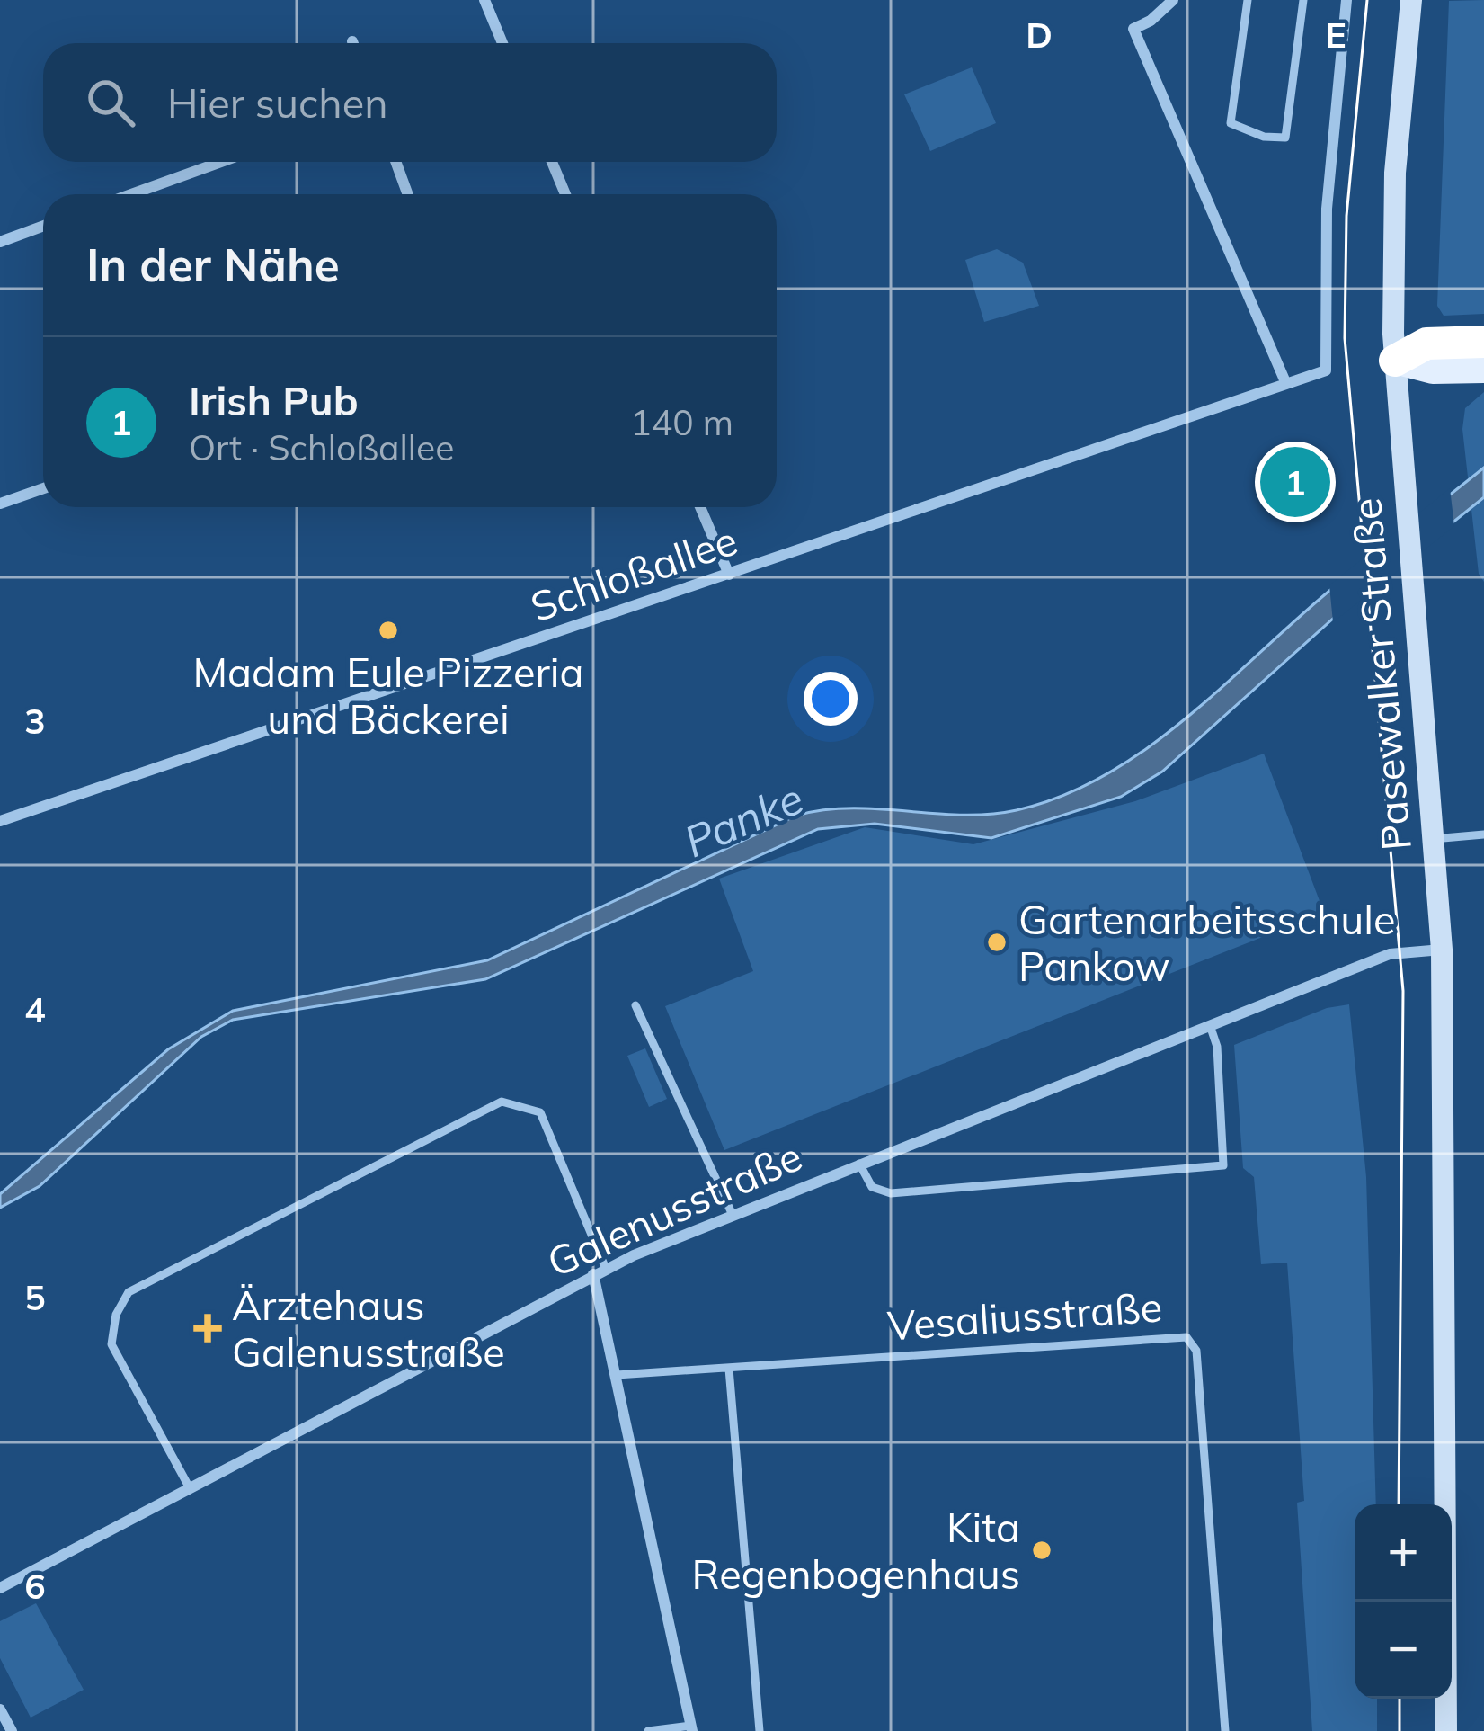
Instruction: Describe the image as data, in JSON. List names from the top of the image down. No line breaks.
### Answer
{"streets":{"main road":["Pasewalker Straße"],"street":["Schloßallee","Galenusstraße"],"lane":["Vesaliusstraße"]},"crossings":[["Pasewalker Straße","Galenusstraße"]],"water":["Panke"],"places":{"other":["Madam Eule Pizzeria und Bäckerei","Gartenarbeitsschule Pankow","Kita Regenbogenhaus"],"health":["Ärztehaus Galenusstraße"]},"page":{"search":"Hier suchen","heading":"In der Nähe","list":[{"mark":"1","name":"Irish Pub","note":"Ort · Schloßallee","value":"140 m"}],"pins":"1","map_buttons":["+","−"]},"grid":{"columns":["D","E"],"rows":["3","4","5","6"]}}
